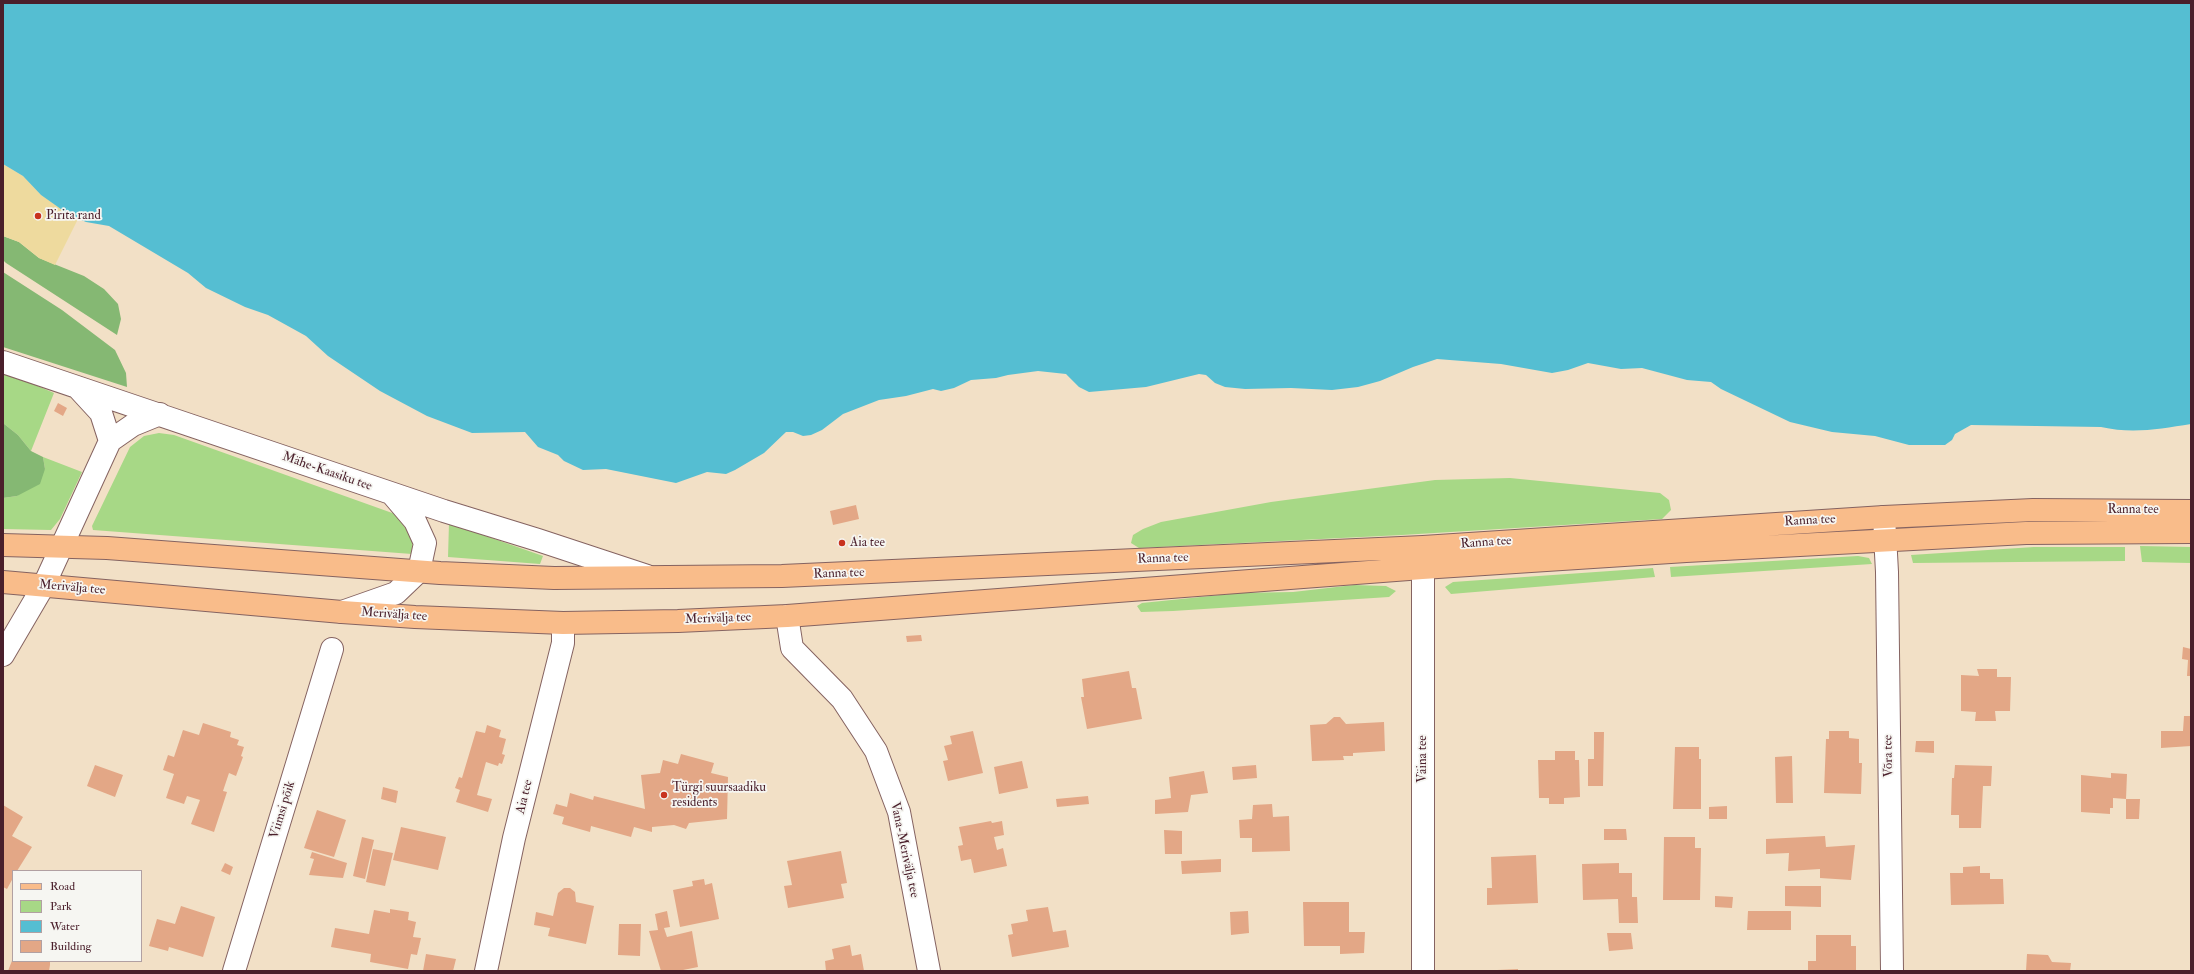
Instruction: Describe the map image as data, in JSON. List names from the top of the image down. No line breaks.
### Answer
{"streets":{"main road":["Ranna tee","Merivälja tee"],"street":["Mähe-Kaasiku tee","Võra tee","Väina tee","Aia tee","Viimsi põik","Vana-Merivälja tee"]},"crossings":[["Mähe-Kaasiku tee","Ranna tee"],["Ranna tee","Merivälja tee"],["Ranna tee","Võra tee"],["Ranna tee","Väina tee"],["Ranna tee","Vana-Merivälja tee"],["Merivälja tee","Aia tee"],["Merivälja tee","Vana-Merivälja tee"]],"places":["Pirita rand","Aia tee","Türgi suursaadiku residents"],"legend":["Road","Park","Water","Building"]}
